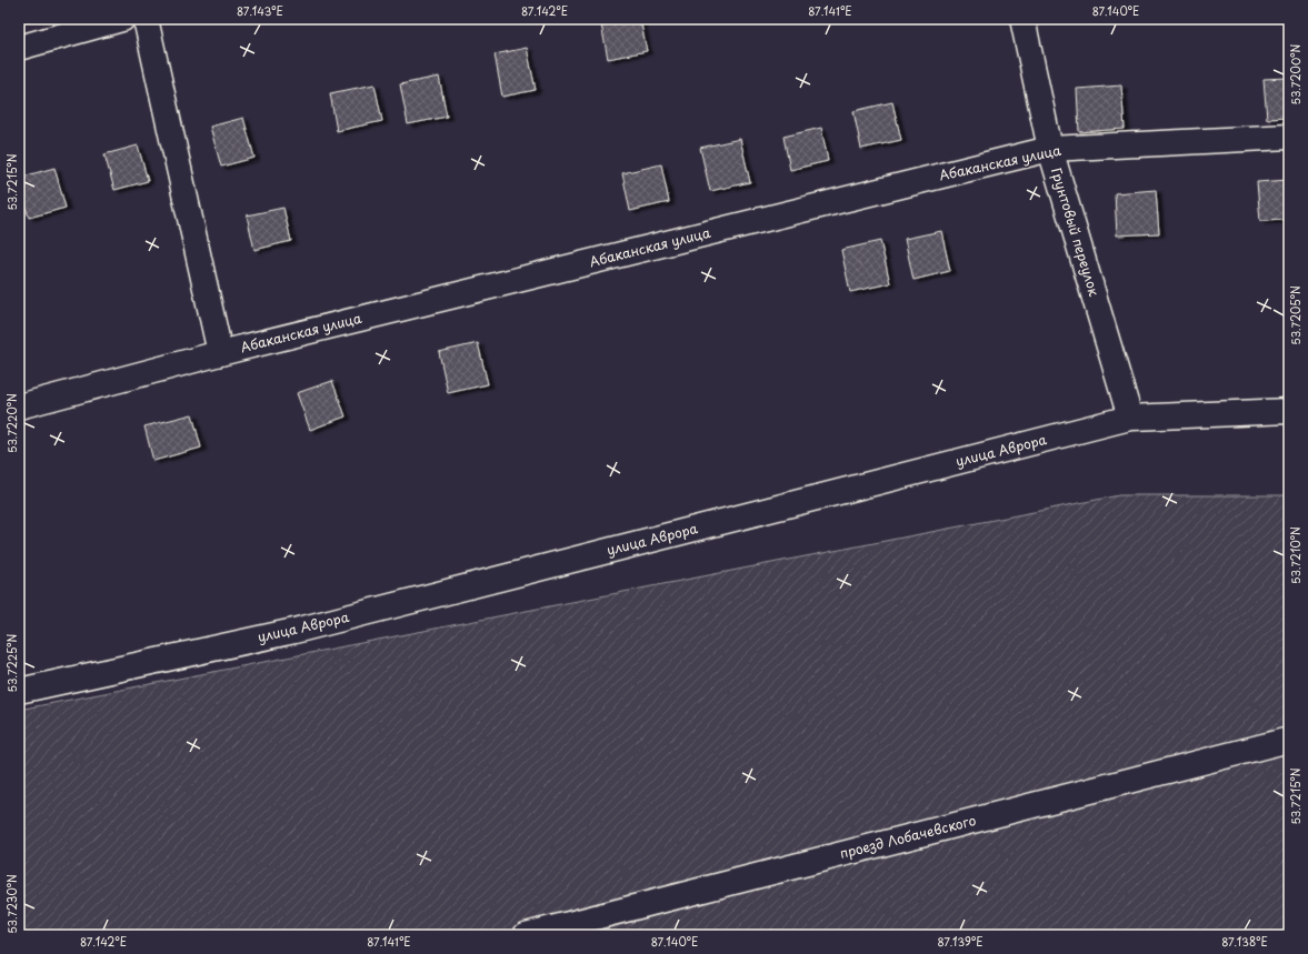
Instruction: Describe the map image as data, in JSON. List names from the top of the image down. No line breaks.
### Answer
{"streets":{"street":["Абаканская улица","Грунтовый переулок","улица Аврора","проезд Лобачевского"]},"crossings":[["Абаканская улица","Грунтовый переулок"],["Грунтовый переулок","улица Аврора"]],"coordinates":["87.143°E","87.142°E","87.141°E","87.140°E","53.7200°N","53.7215°N","53.7205°N","53.7220°N","53.7210°N","53.7225°N","53.7230°N","87.139°E","87.138°E"]}
